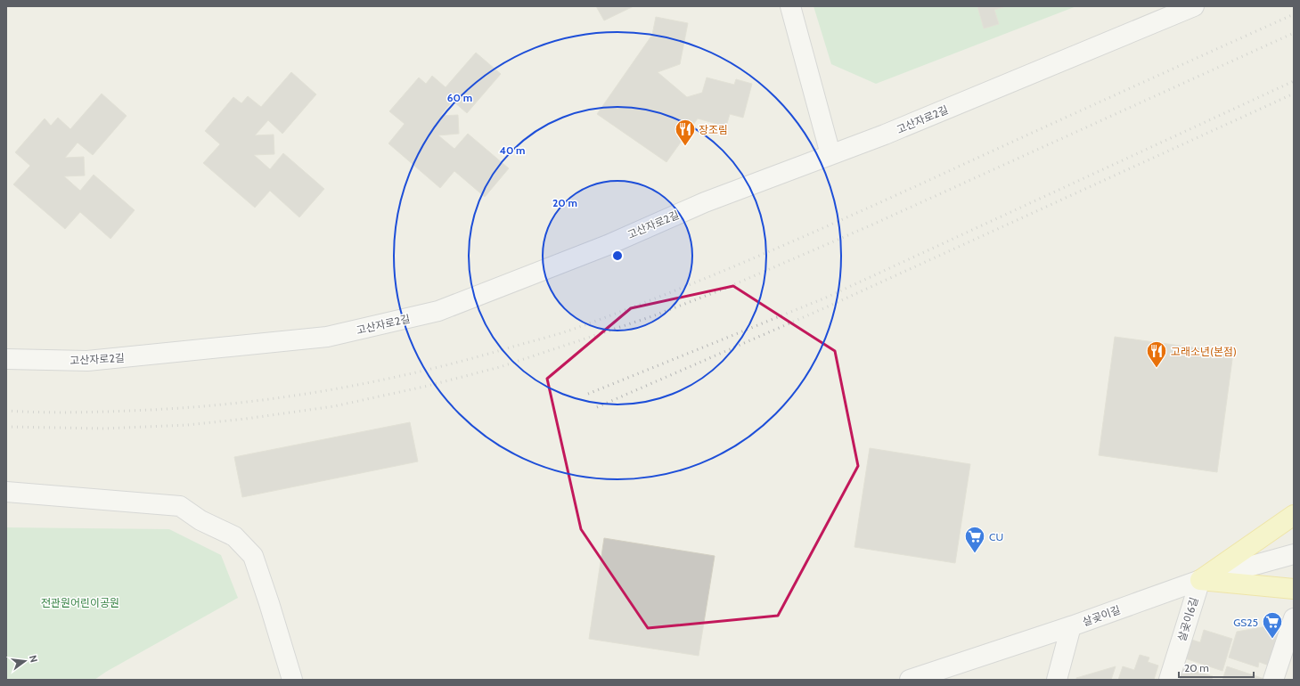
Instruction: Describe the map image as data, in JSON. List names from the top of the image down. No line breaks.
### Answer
{"streets":{"street":["고산자로2길","살곶이길","살곶이6길"]},"crossings":[["살곶이길","살곶이6길"]],"parks":["전관원어린이공원"],"places":{"restaurant":["장조림","고래소년(본점)"],"supermarket":["CU","GS25"]},"scale_bar":"20 m","north":"right","rings":["60 m","40 m","20 m"]}
